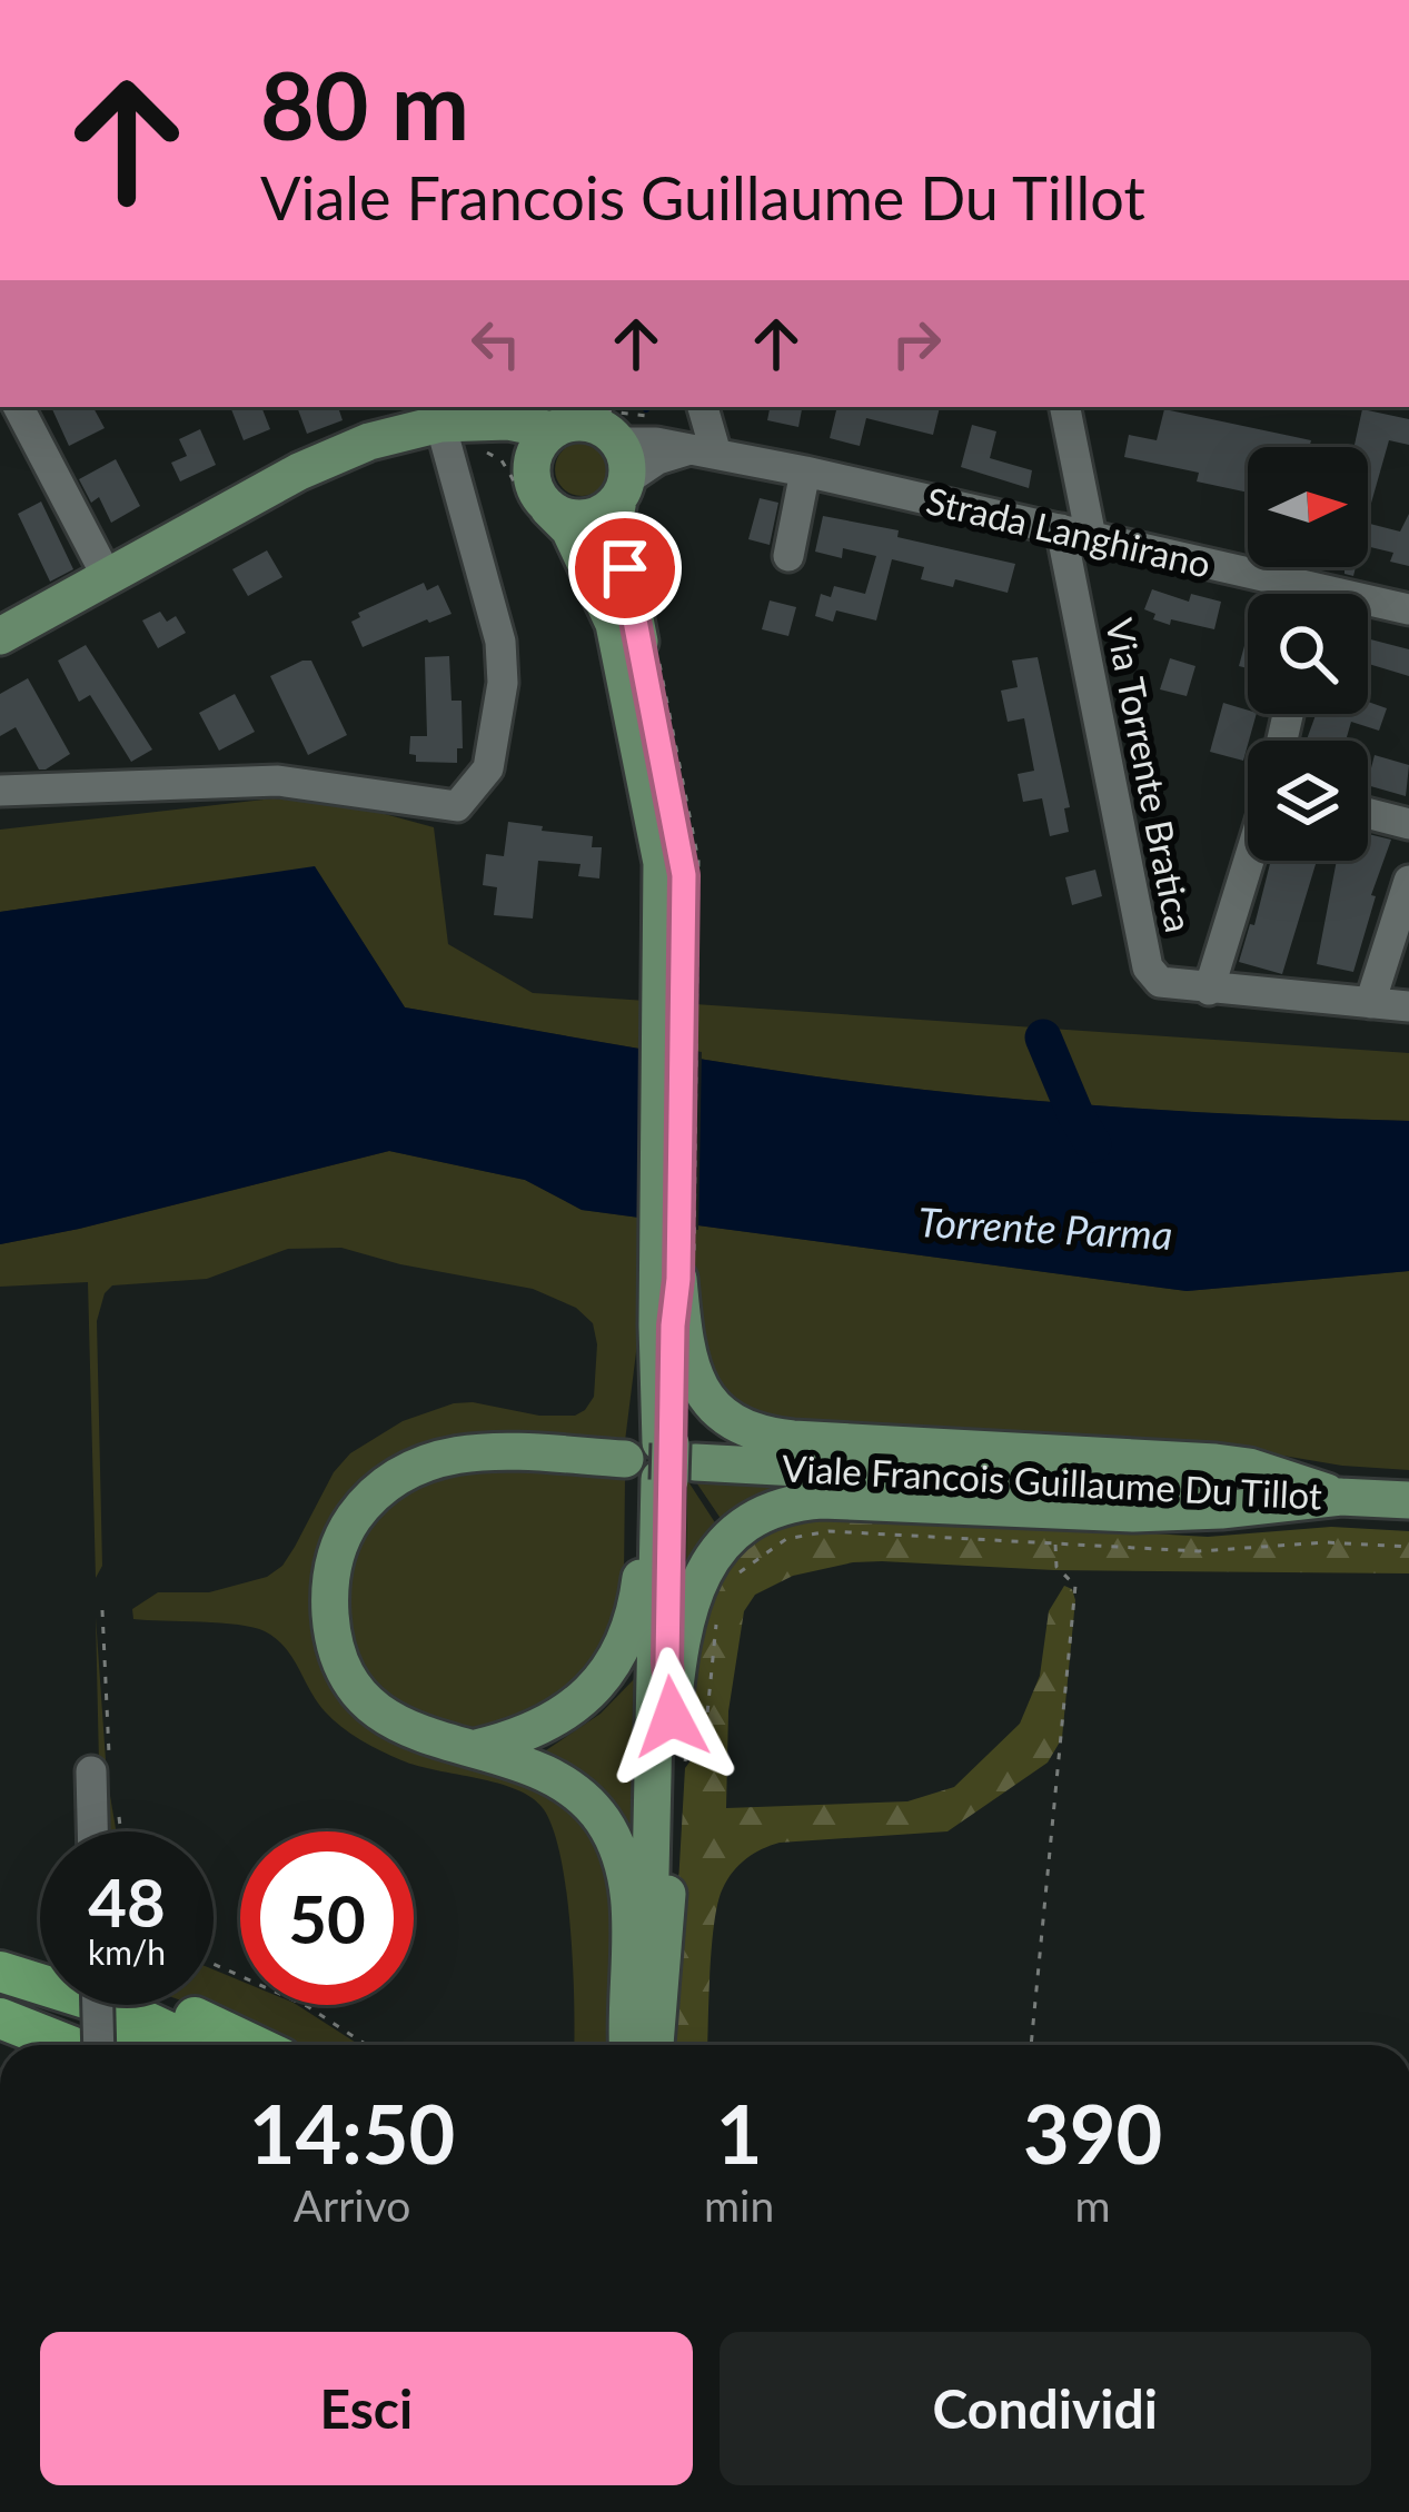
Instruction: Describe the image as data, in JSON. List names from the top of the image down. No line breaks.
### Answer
{"streets":{"main road":["Strada Langhirano","Viale Francois Guillaume Du Tillot"],"street":["Via Torrente Bratica"]},"crossings":[["Strada Langhirano","Via Torrente Bratica"]],"water":["Torrente Parma"],"north":"right","page":{"turn":["80 m","Viale Francois Guillaume Du Tillot"],"speed":"48 km/h","limit":"50","eta":["14:50","Arrivo","1","min","390","m"],"buttons":["Esci","Condividi"]}}
